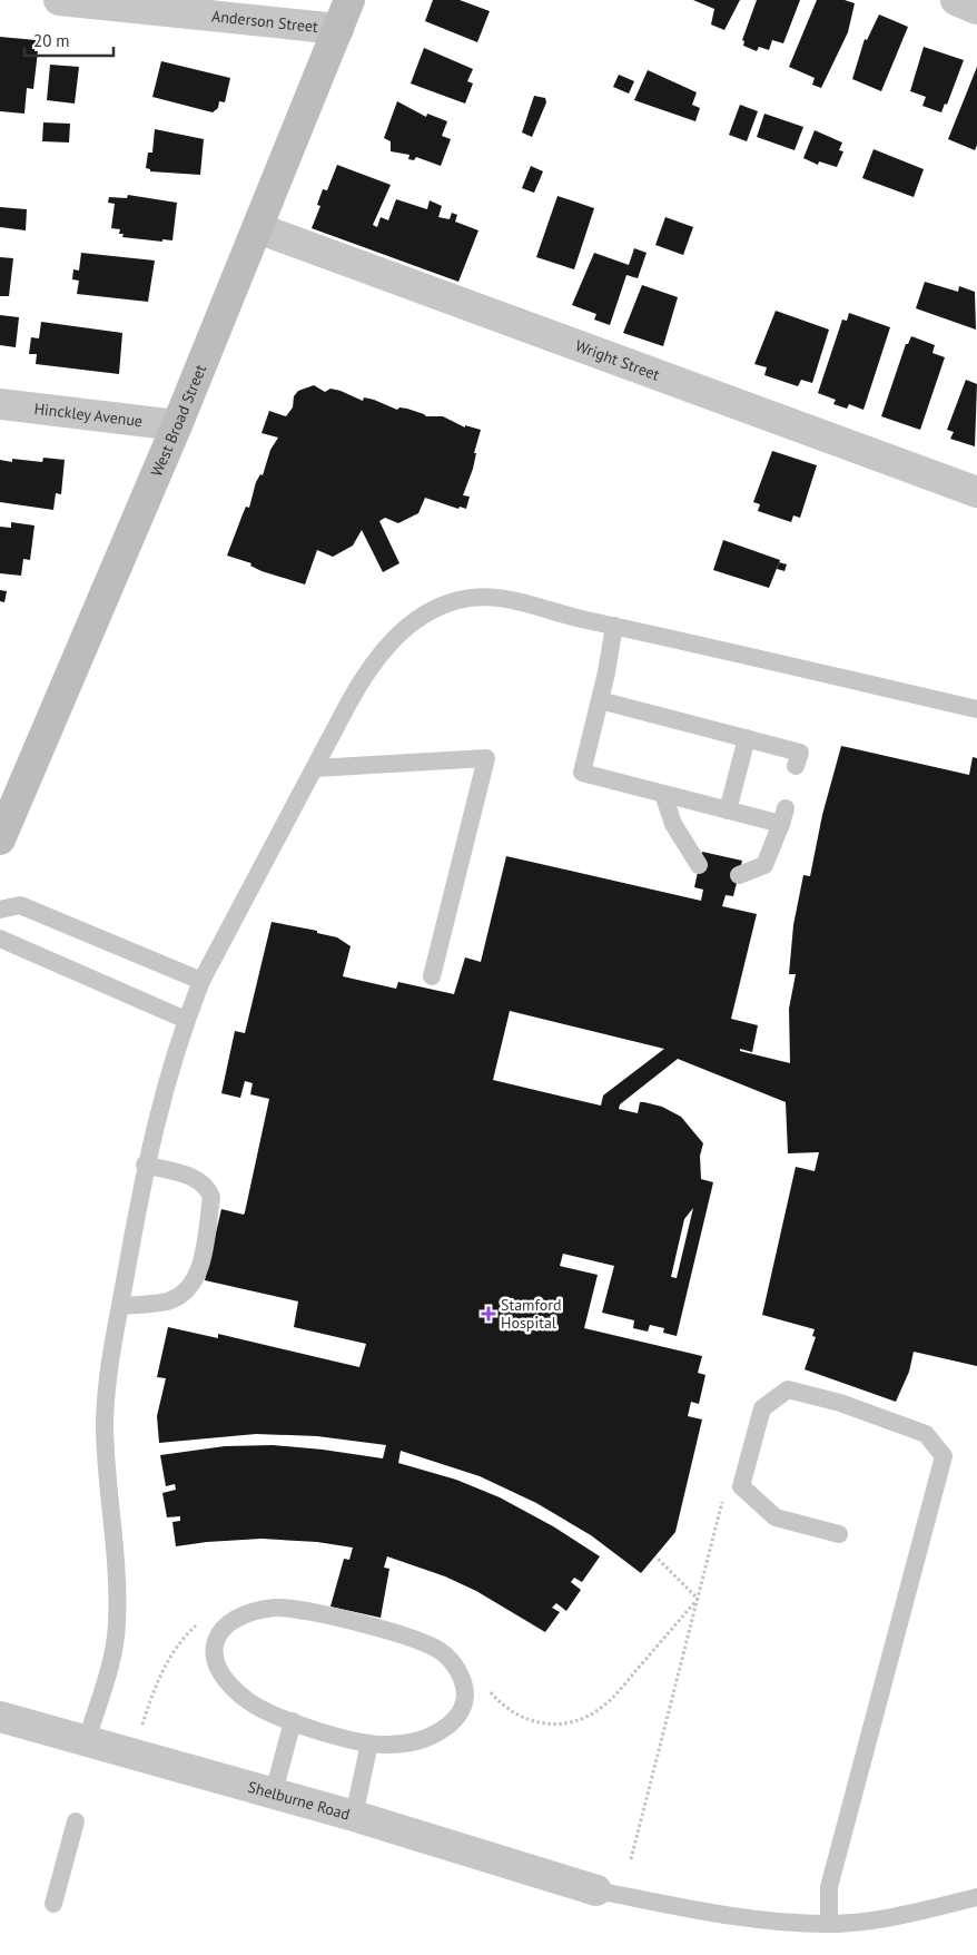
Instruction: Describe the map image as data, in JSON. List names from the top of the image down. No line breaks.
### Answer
{"streets":{"main road":["West Broad Street"],"street":["Anderson Street","Wright Street","Hinckley Avenue","Shelburne Road"]},"crossings":[["Anderson Street","West Broad Street"],["Wright Street","West Broad Street"],["Hinckley Avenue","West Broad Street"]],"places":{"health":["Stamford Hospital"]},"scale_bar":"20 m"}
